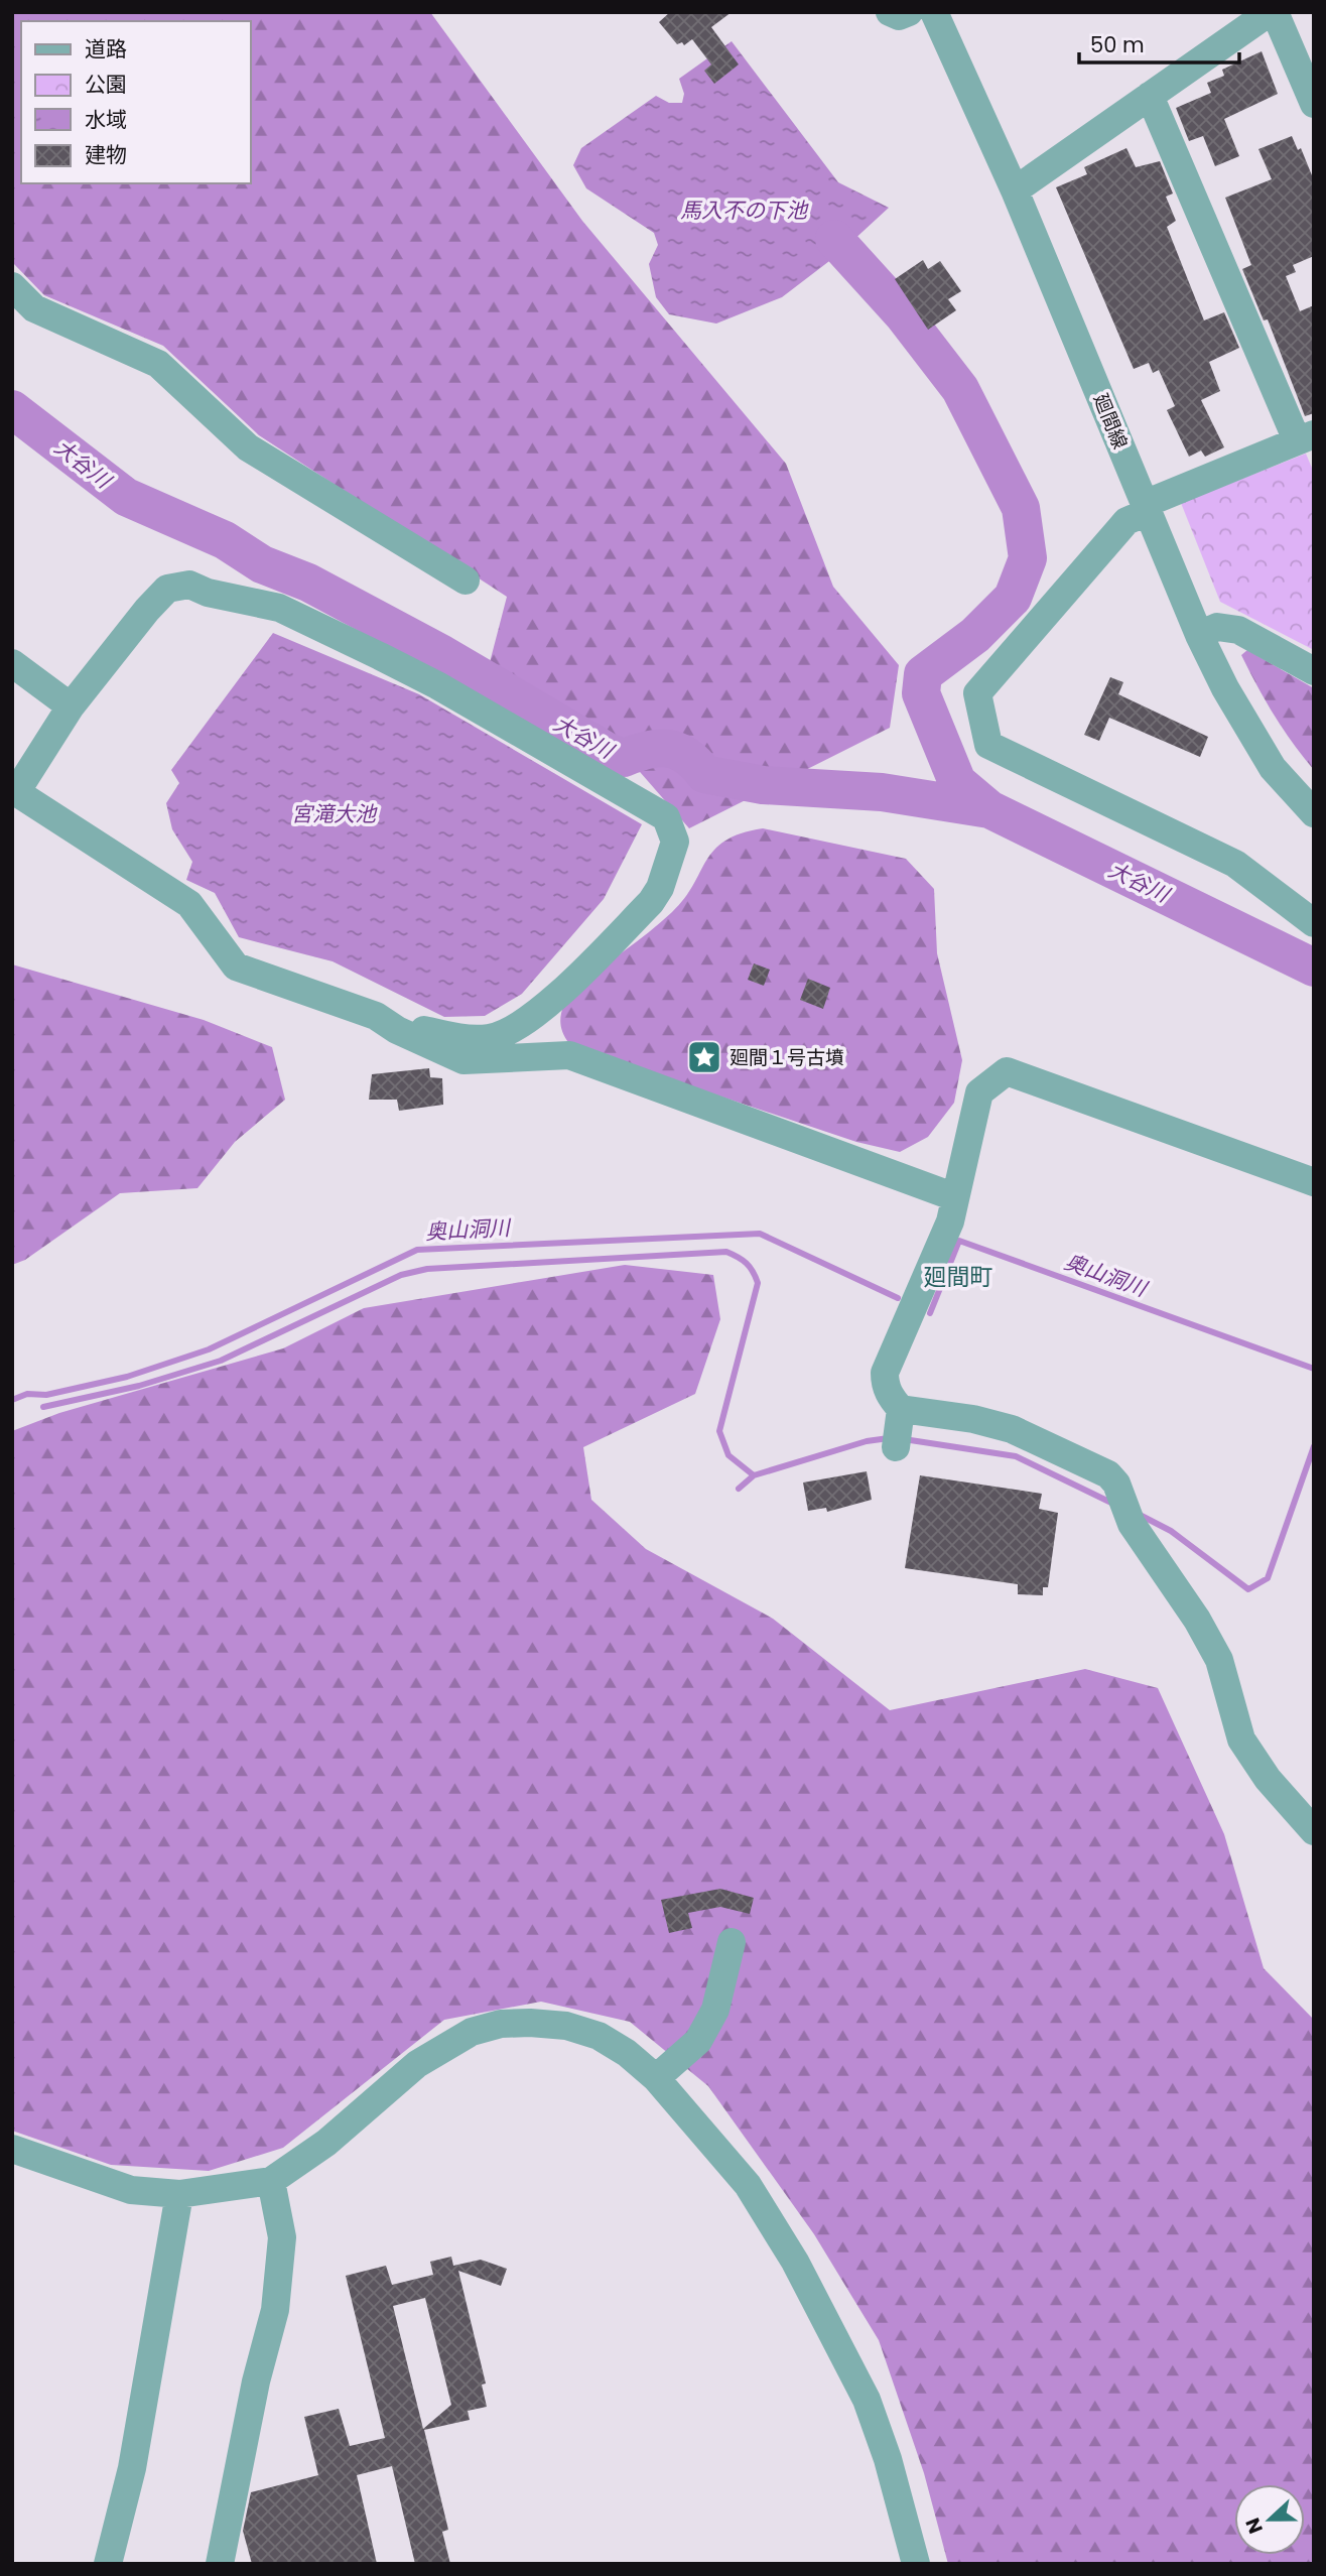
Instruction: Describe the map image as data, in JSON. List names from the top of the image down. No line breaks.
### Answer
{"streets":{"street":["廻間線"]},"districts":["廻間町"],"water":["馬入不の下池","大谷川","宮滝大池","奥山洞川"],"places":{"place":["廻間１号古墳"]},"legend":["道路","公園","水域","建物"],"scale_bar":"50 m","north":"left"}
